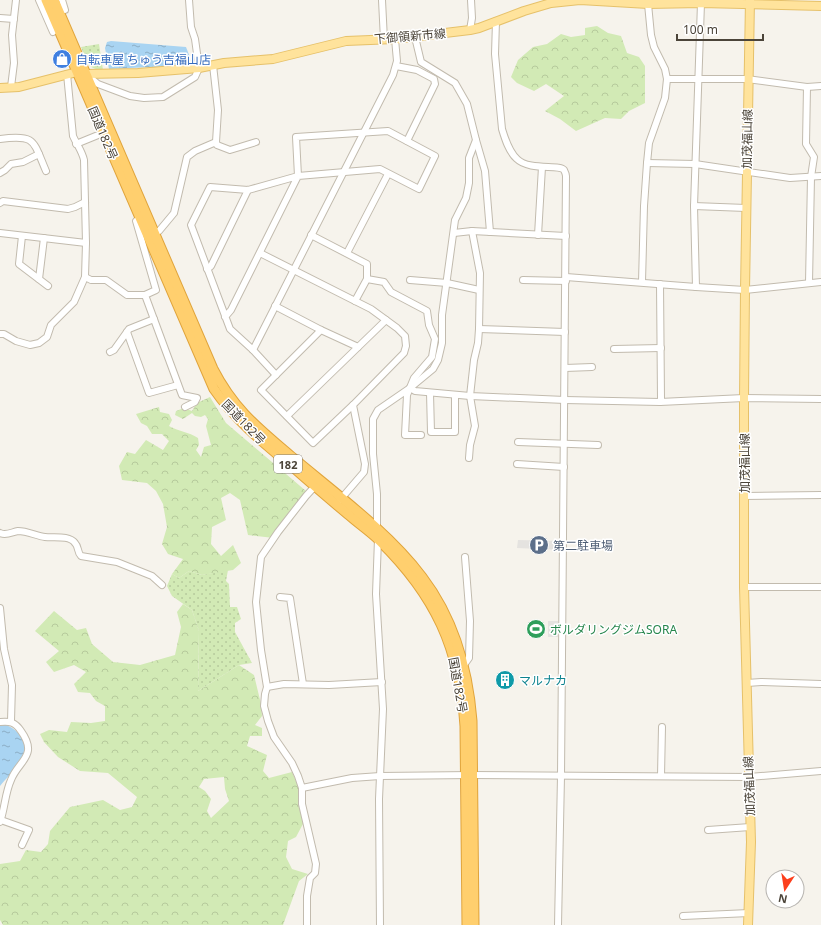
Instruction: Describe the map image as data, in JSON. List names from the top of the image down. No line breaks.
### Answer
{"streets":{"highway":["国道182号","182"],"main road":["下御領新市線","加茂福山線"]},"crossings":[["下御領新市線","国道182号"],["下御領新市線","加茂福山線"]],"places":{"shop":["自転車屋 ちゅう吉福山店"],"parking":["第二駐車場"],"sports":["ボルダリングジムSORA"],"building":["マルナカ"]},"scale_bar":"100 m","north":"bottom"}
